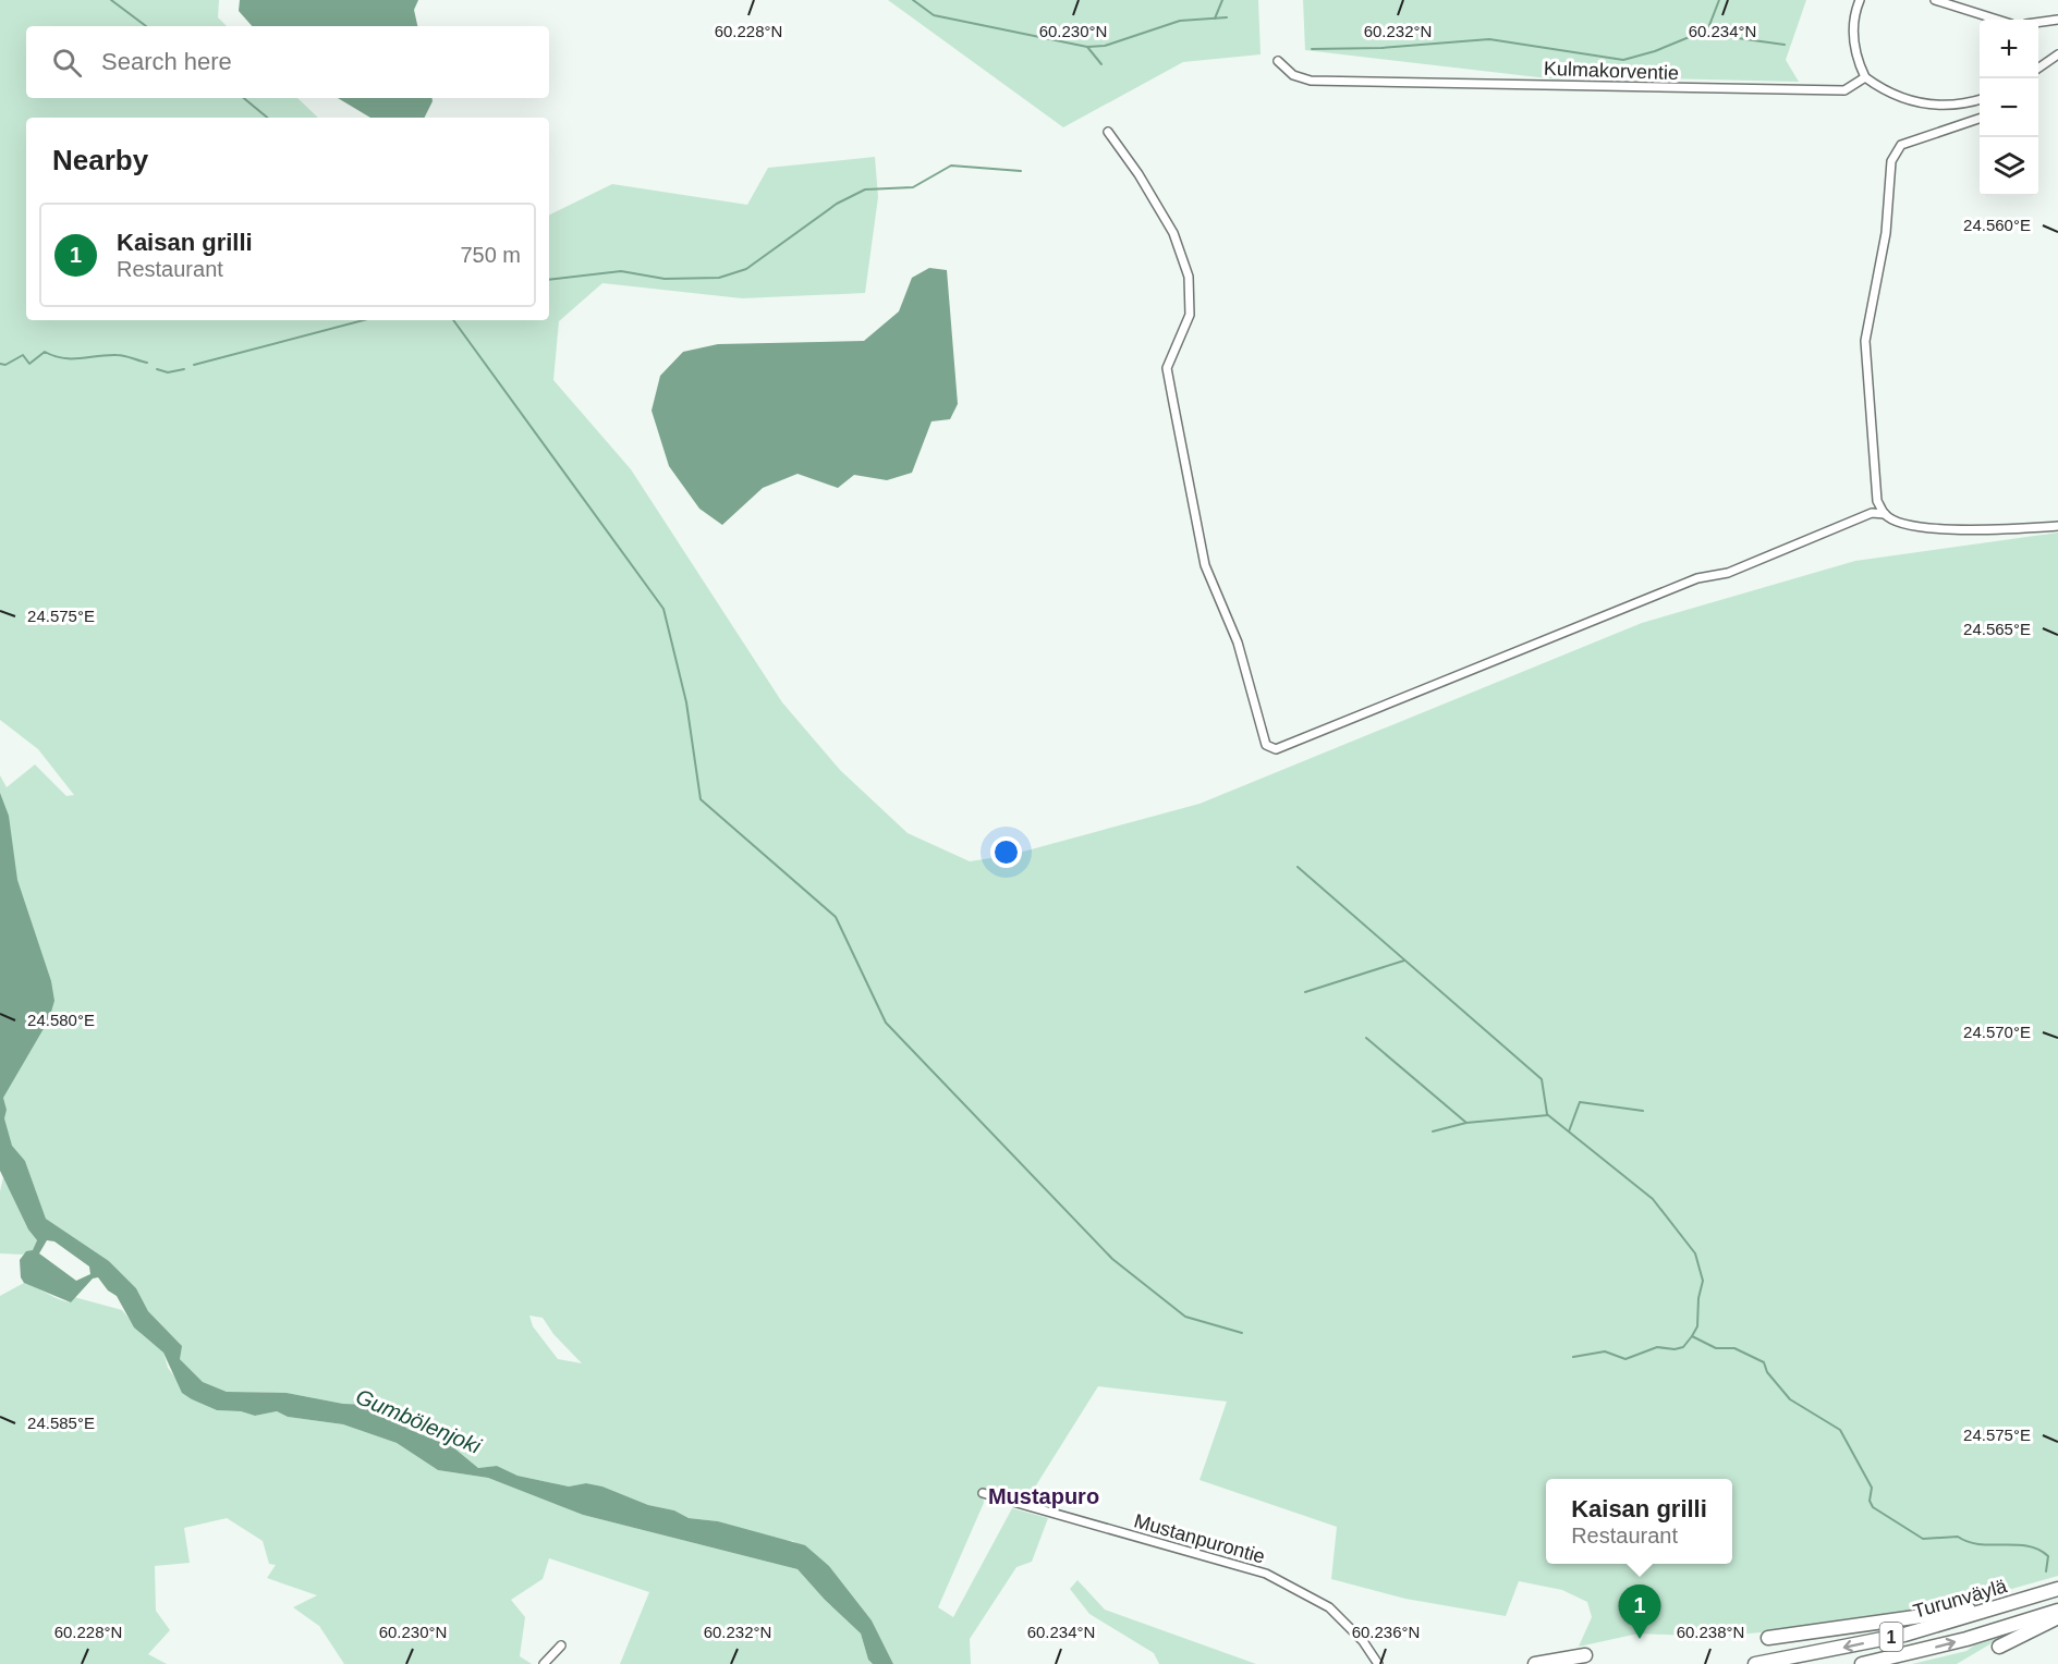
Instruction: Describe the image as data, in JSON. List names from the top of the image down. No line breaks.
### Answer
{"streets":{"highway":["Turunväylä","1"],"street":["Kulmakorventie","Mustanpurontie"]},"districts":["Mustapuro"],"water":["Gumbölenjoki"],"page":{"map_buttons":["+","−"],"search":"Search here","heading":"Nearby","list":[{"mark":"1","name":"Kaisan grilli","note":"Restaurant","value":"750 m"}],"popup":["Kaisan grilli","Restaurant"],"pins":"1"},"coordinates":["60.228°N","60.230°N","60.232°N","60.234°N","24.560°E","24.575°E","24.565°E","24.580°E","24.570°E","24.585°E","60.236°N","60.238°N"]}
